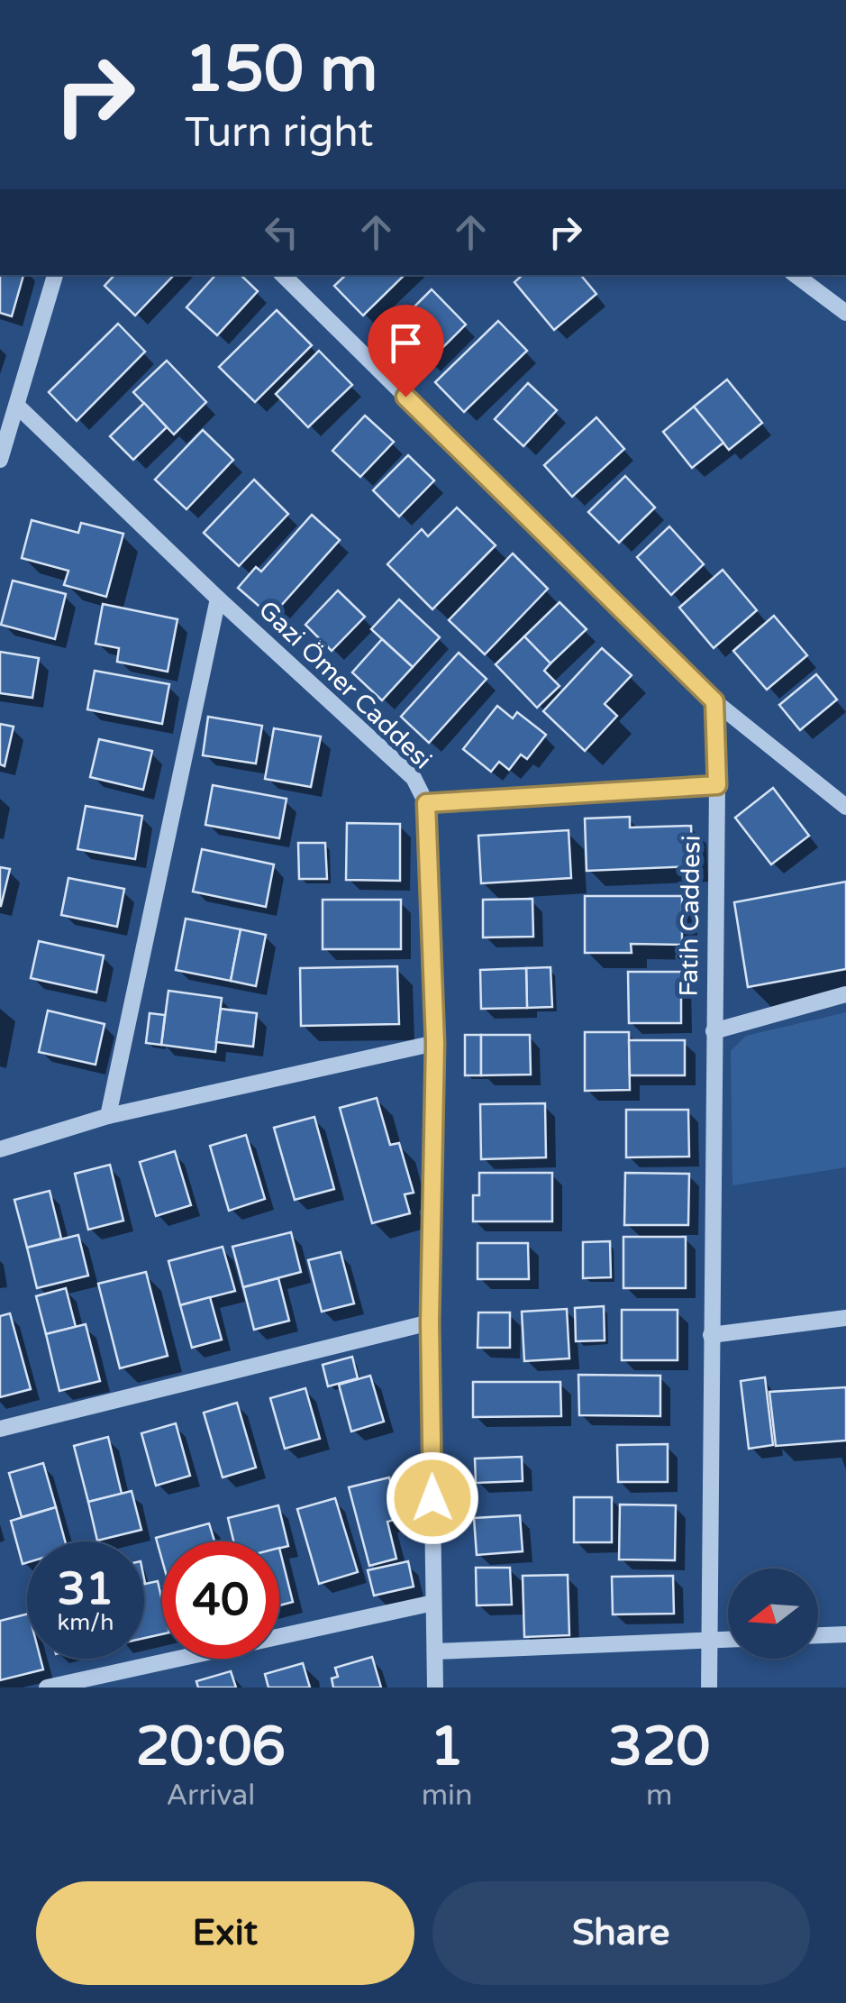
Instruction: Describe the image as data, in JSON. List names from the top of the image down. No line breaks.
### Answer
{"streets":{"street":["Gazi Ömer Caddesi","Fatih Caddesi"]},"north":"left","page":{"turn":["150 m","Turn right"],"speed":"31 km/h","limit":"40","eta":["20:06","Arrival","1","min","320","m"],"buttons":["Exit","Share"]}}
